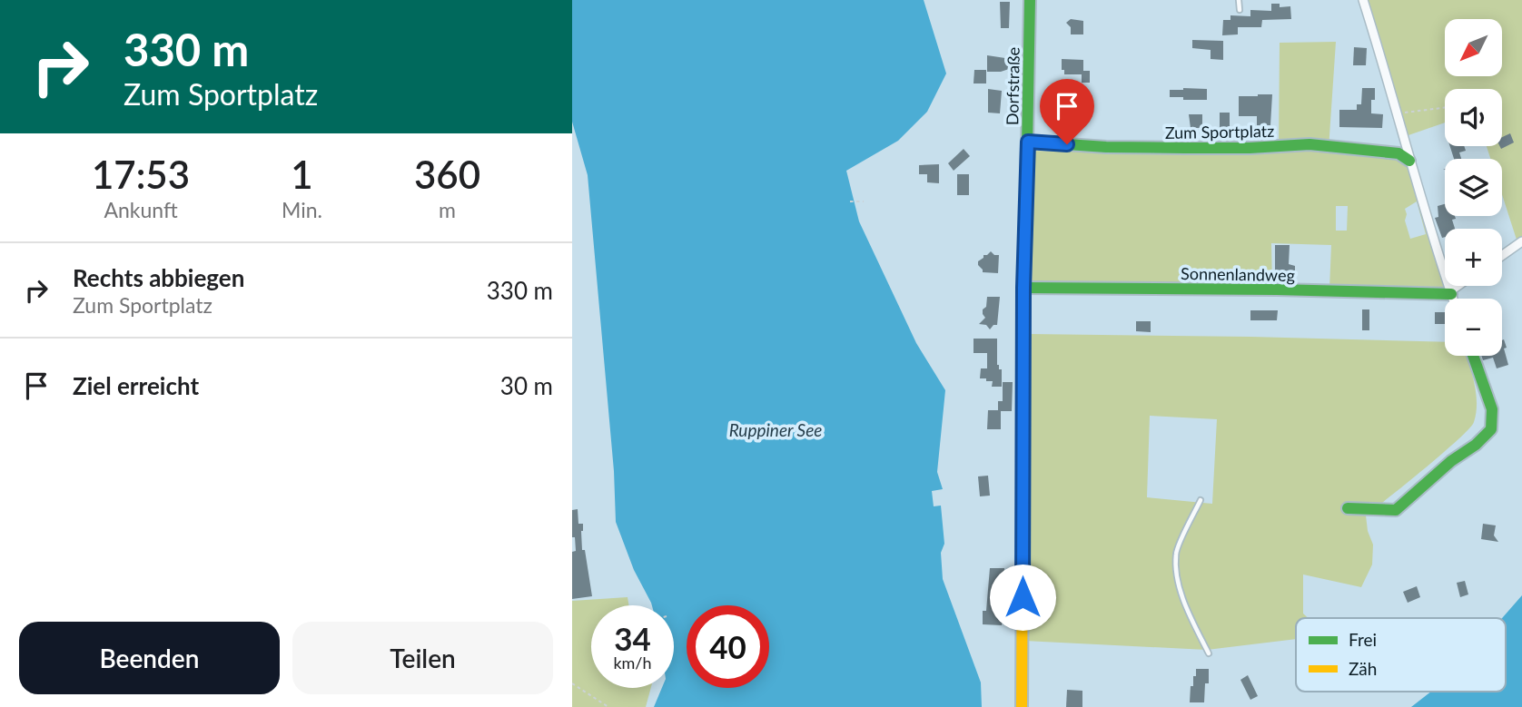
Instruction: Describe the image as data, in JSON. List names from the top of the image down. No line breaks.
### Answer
{"streets":{"street":["Dorfstraße","Zum Sportplatz","Sonnenlandweg"]},"crossings":[["Dorfstraße","Zum Sportplatz"],["Dorfstraße","Sonnenlandweg"]],"water":["Ruppiner See"],"legend":["Frei","Zäh"],"north":"bottom left","page":{"turn":["330 m","Zum Sportplatz"],"map_buttons":["+","−"],"eta":["17:53","Ankunft","1","Min.","360","m"],"list":[{"name":"Rechts abbiegen","note":"Zum Sportplatz","value":"330 m"},{"name":"Ziel erreicht","value":"30 m"}],"speed":"34 km/h","limit":"40","buttons":["Beenden","Teilen"]}}
